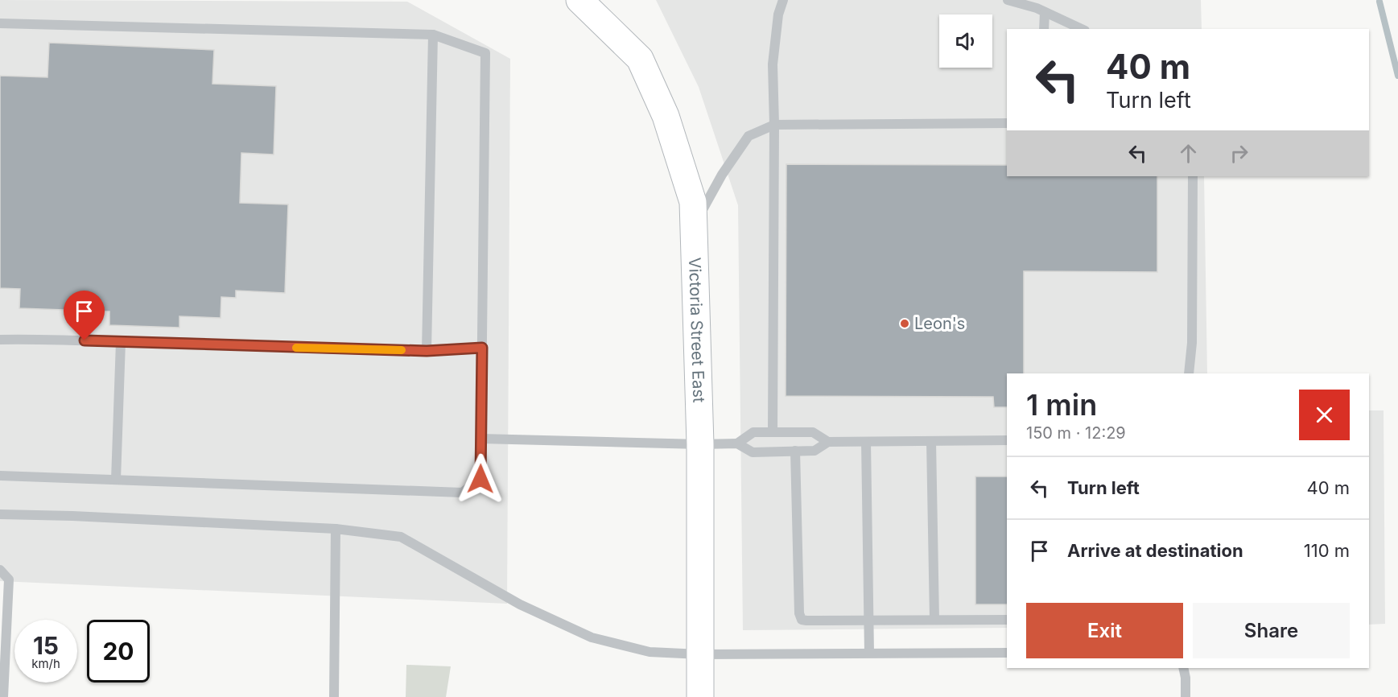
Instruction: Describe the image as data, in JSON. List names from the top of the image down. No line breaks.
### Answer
{"streets":{"main road":["Victoria Street East"]},"places":["Leon's"],"page":{"turn":["40 m","Turn left"],"heading":["1 min","150 m · 12:29"],"list":[{"name":"Turn left","value":"40 m"},{"name":"Arrive at destination","value":"110 m"}],"buttons":["Exit","Share"],"speed":"15 km/h","limit":"20"}}
